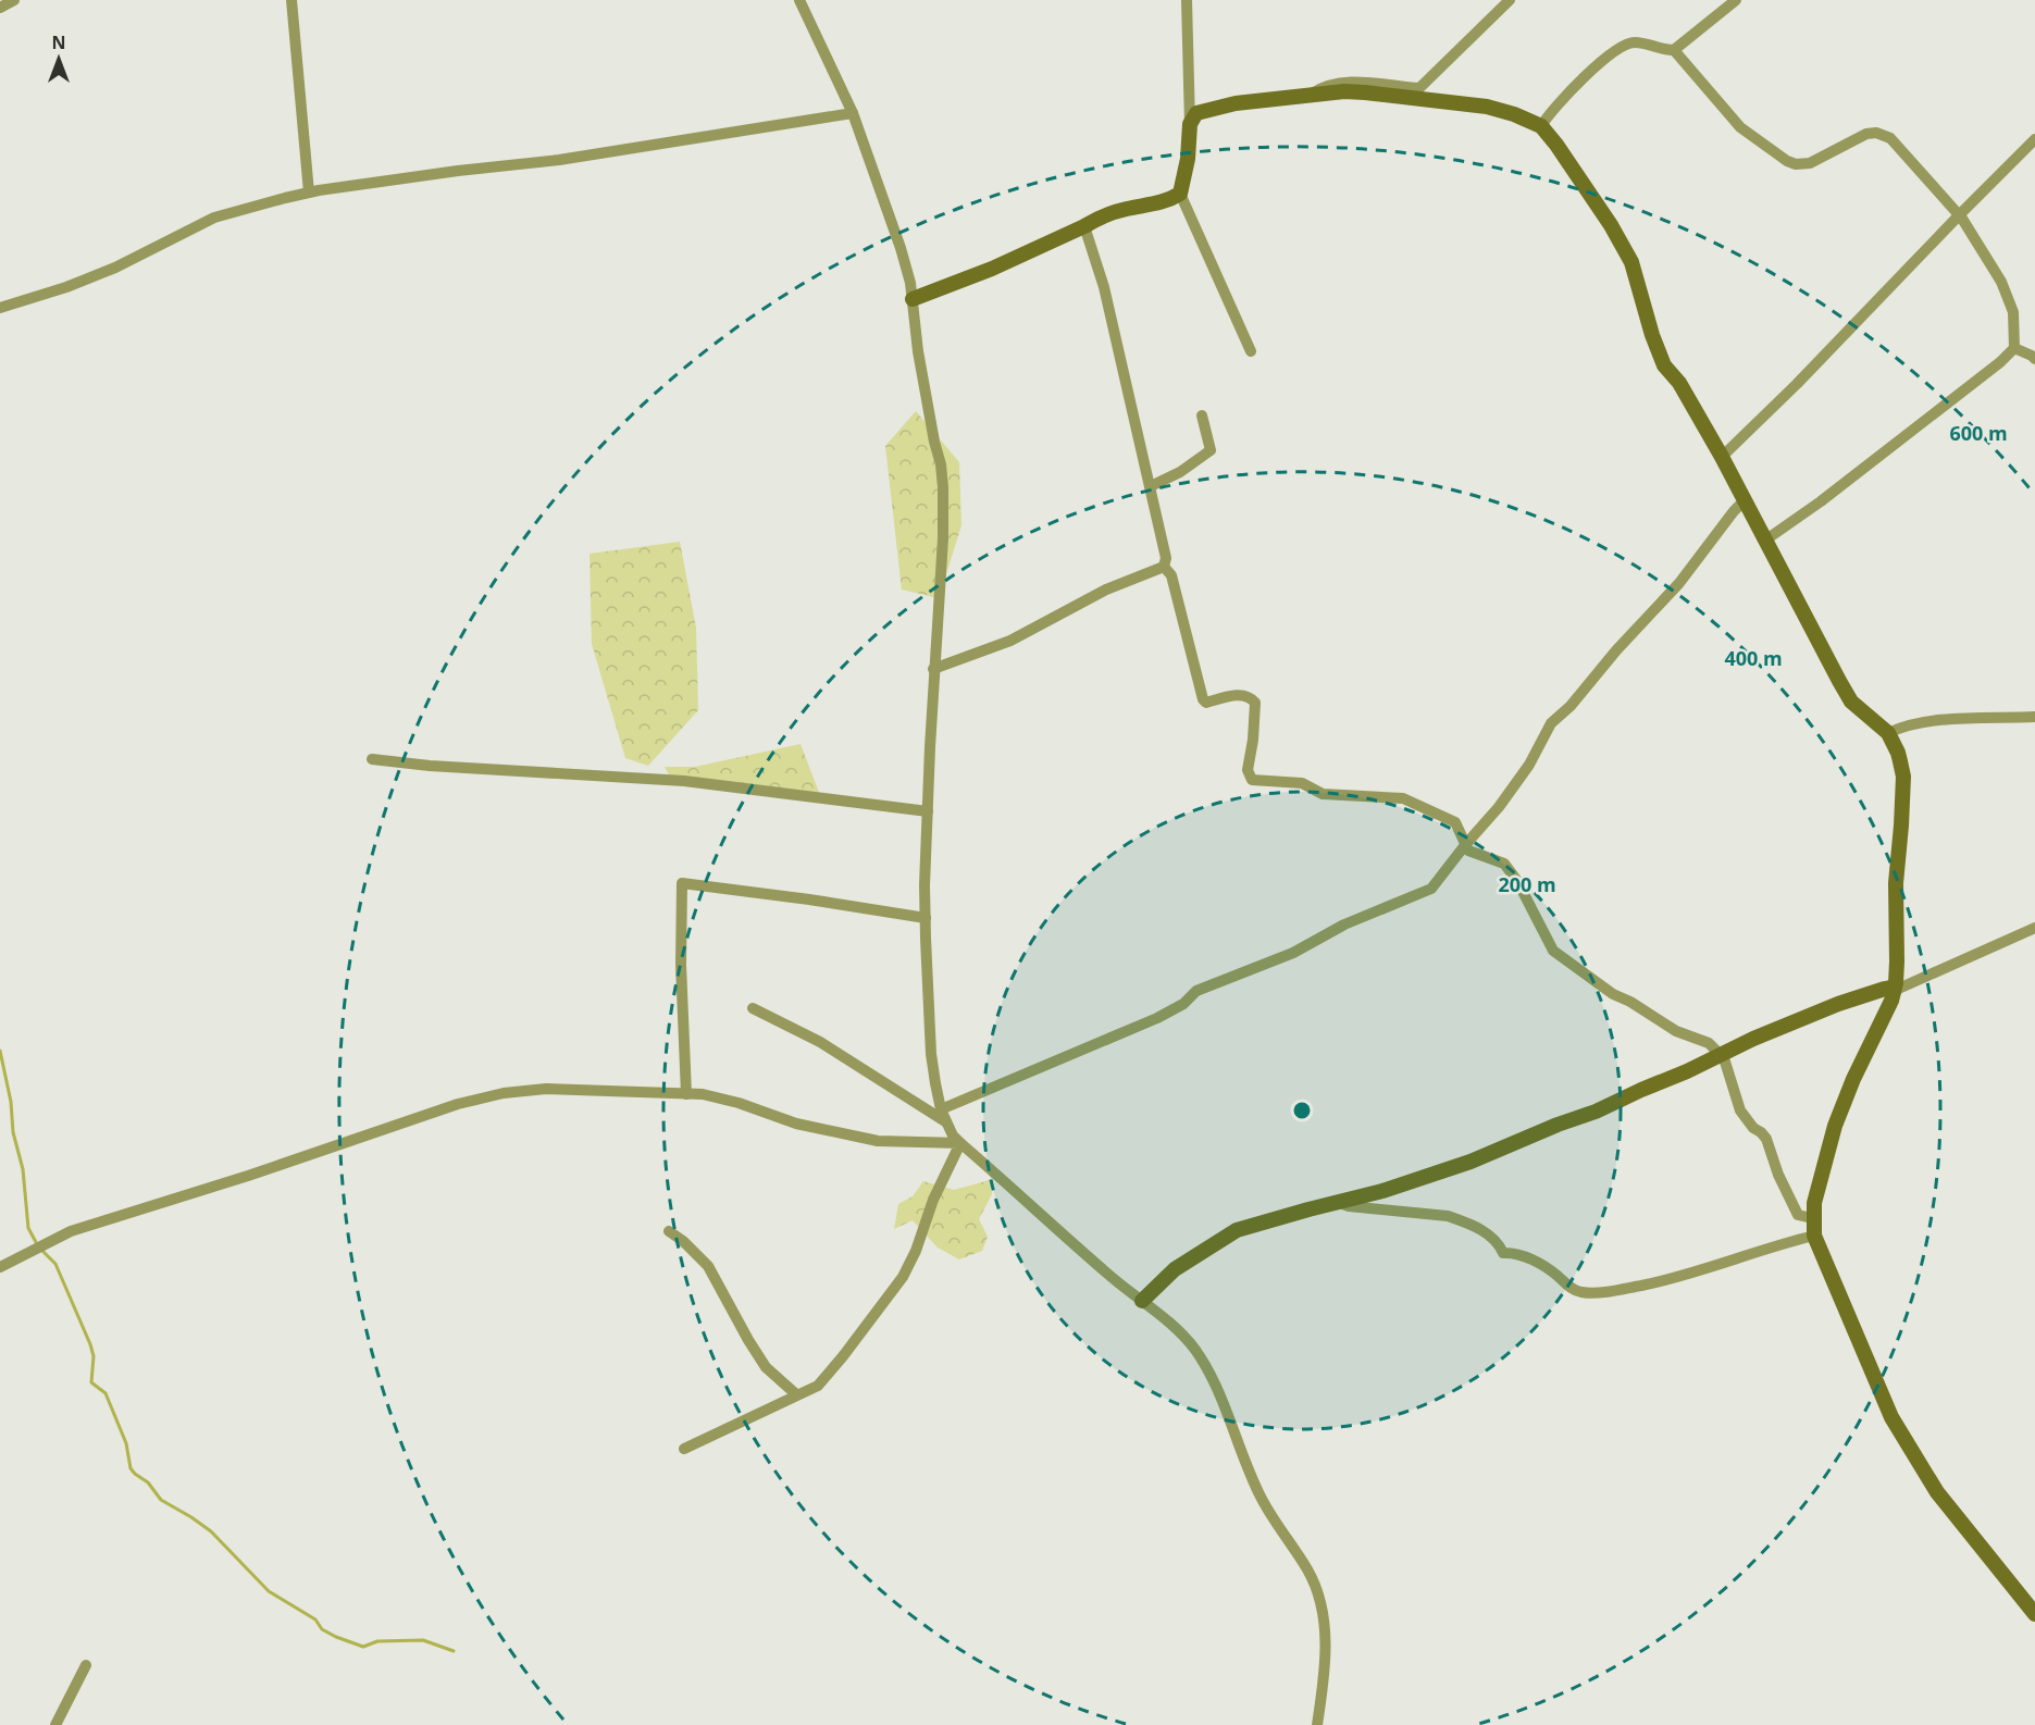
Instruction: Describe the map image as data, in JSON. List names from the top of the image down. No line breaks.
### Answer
{"north":"top","rings":["600 m","400 m","200 m"]}
